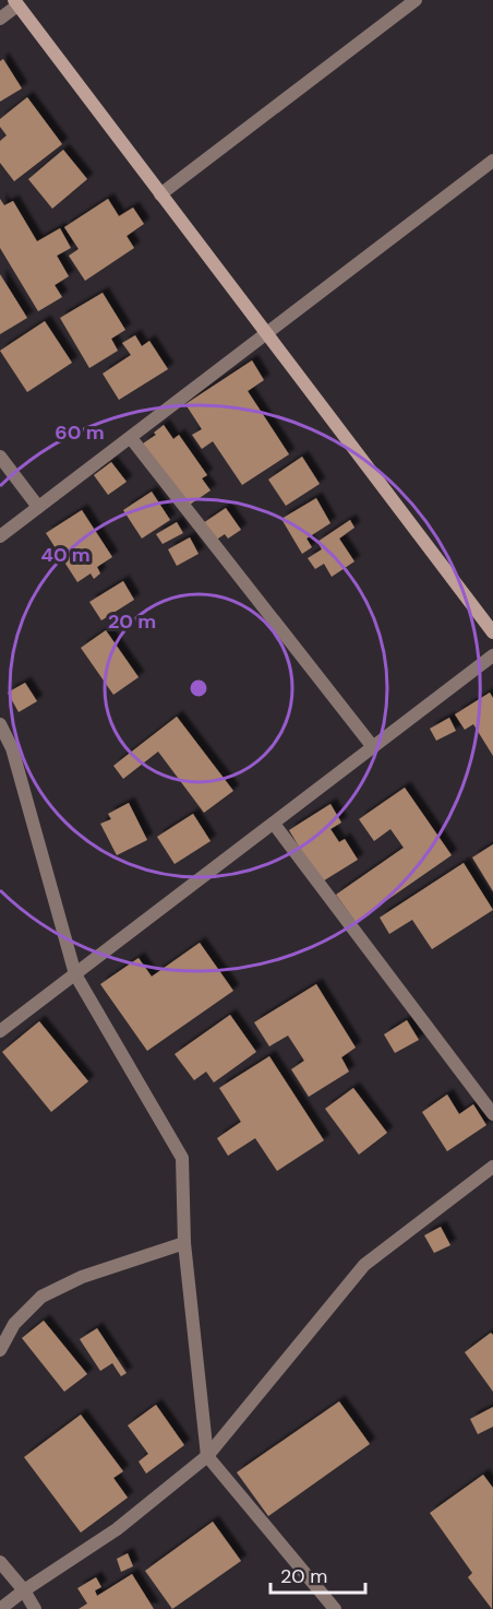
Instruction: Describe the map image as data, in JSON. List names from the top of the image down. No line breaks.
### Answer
{"scale_bar":"20 m","rings":["60 m","40 m","20 m"]}
